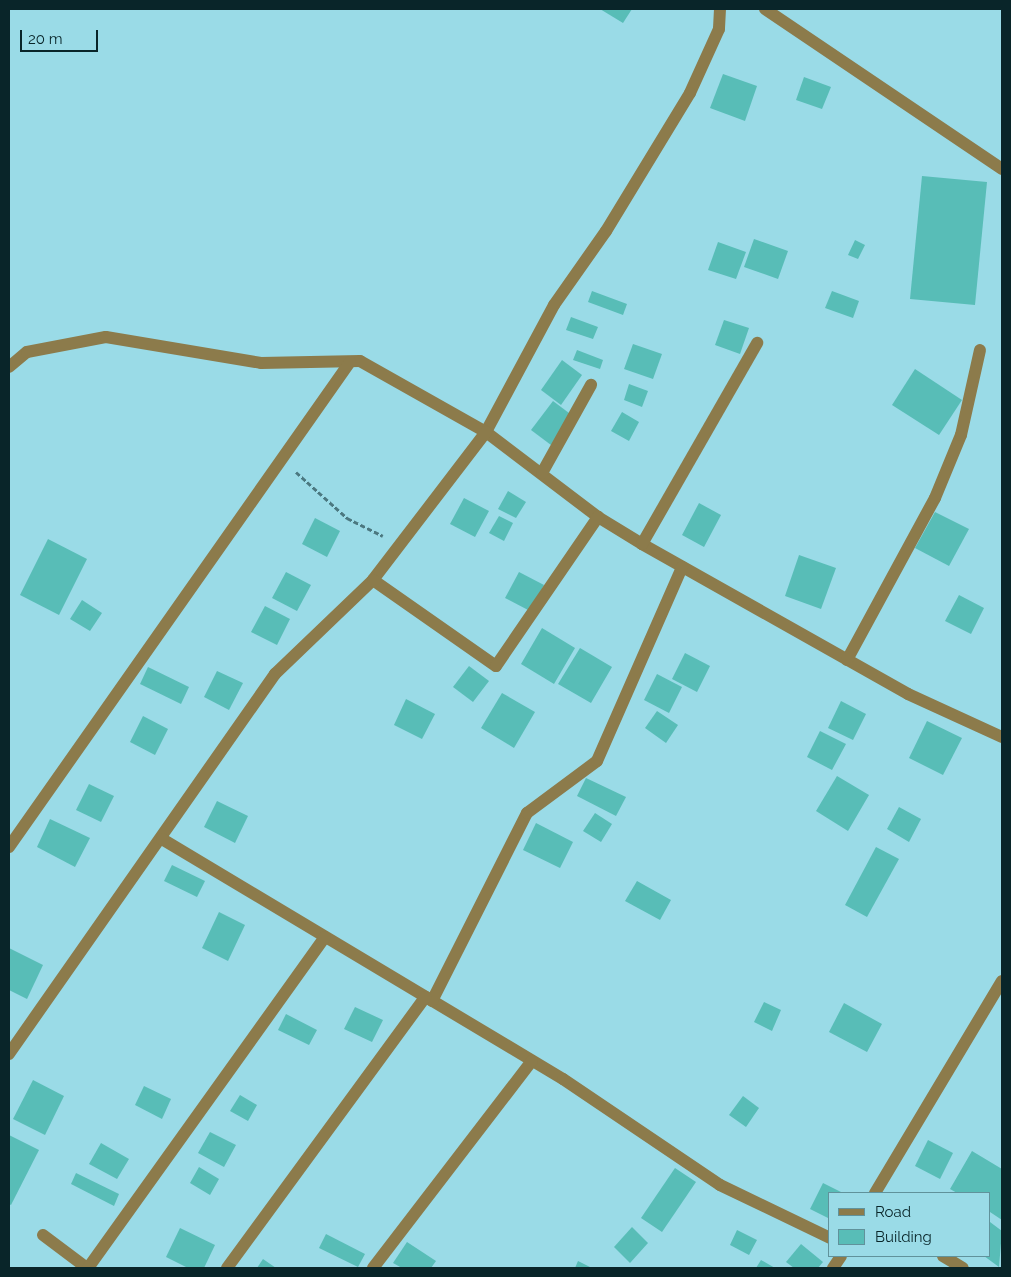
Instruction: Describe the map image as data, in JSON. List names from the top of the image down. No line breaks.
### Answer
{"legend":["Road","Building"],"scale_bar":"20 m"}
